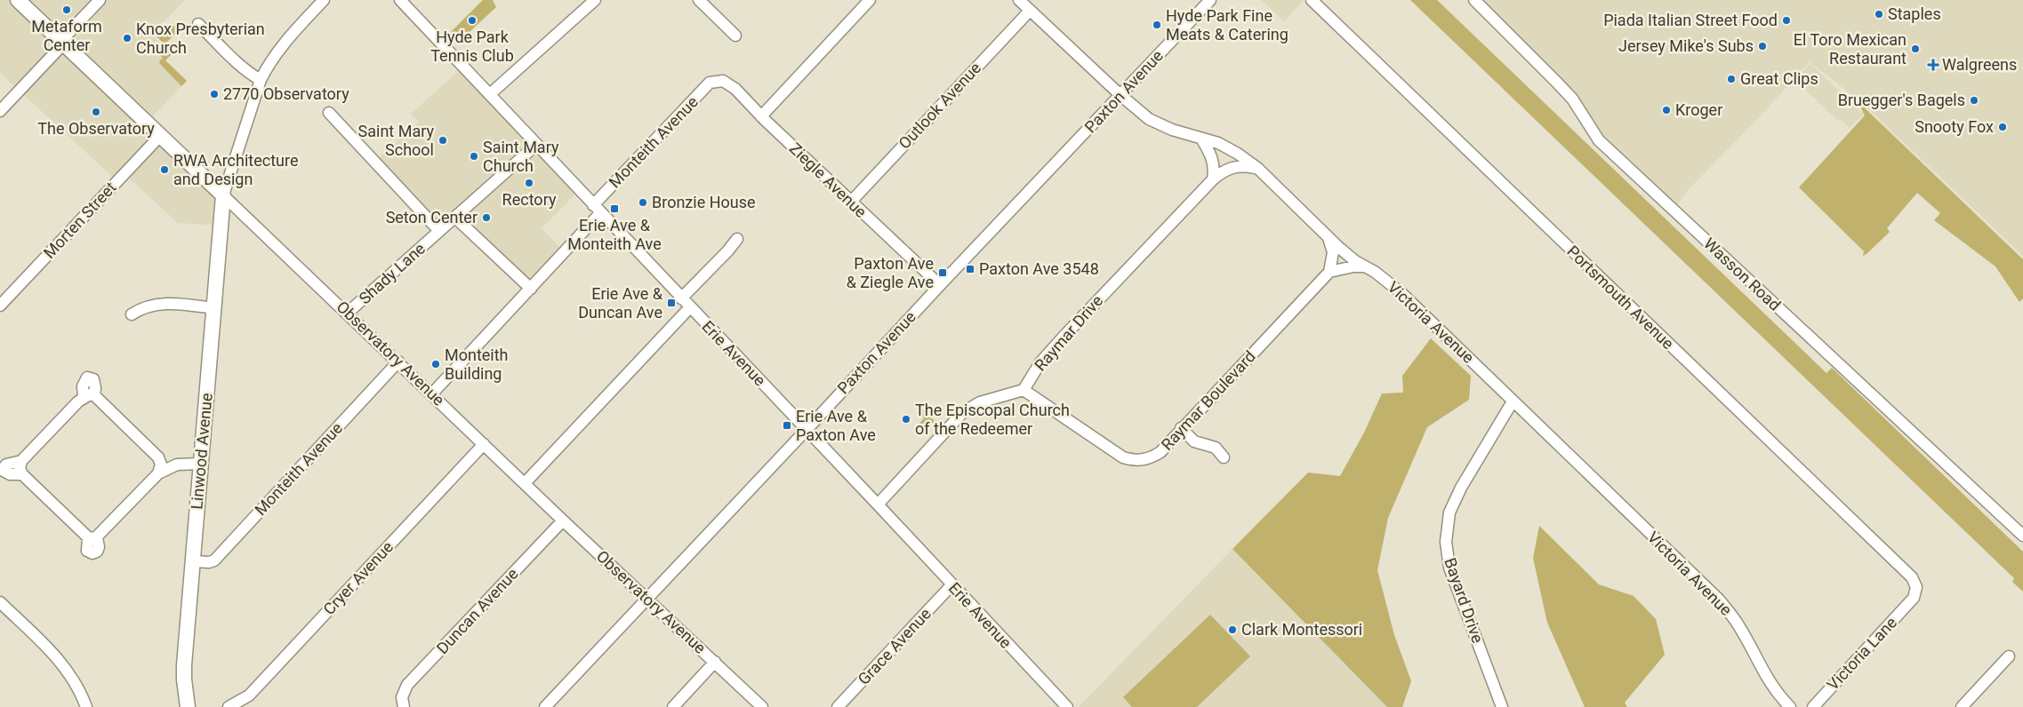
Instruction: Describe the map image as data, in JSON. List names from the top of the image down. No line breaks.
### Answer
{"streets":{"main road":["Observatory Avenue","Linwood Avenue"],"street":["Paxton Avenue","Outlook Avenue","Monteith Avenue","Ziegle Avenue","Morten Street","Shady Lane","Wasson Road","Portsmouth Avenue","Victoria Avenue","Raymar Drive","Erie Avenue","Raymar Boulevard","Cryer Avenue","Bayard Drive","Duncan Avenue","Grace Avenue","Victoria Lane"]},"crossings":[["Paxton Avenue","Ziegle Avenue"],["Paxton Avenue","Victoria Avenue"],["Paxton Avenue","Observatory Avenue"],["Paxton Avenue","Erie Avenue"],["Outlook Avenue","Ziegle Avenue"],["Outlook Avenue","Victoria Avenue"],["Monteith Avenue","Ziegle Avenue"],["Monteith Avenue","Observatory Avenue"],["Monteith Avenue","Erie Avenue"],["Monteith Avenue","Linwood Avenue"],["Morten Street","Observatory Avenue"],["Shady Lane","Observatory Avenue"],["Shady Lane","Erie Avenue"],["Portsmouth Avenue","Victoria Lane"],["Victoria Avenue","Raymar Drive"],["Victoria Avenue","Bayard Drive"],["Raymar Drive","Raymar Boulevard"],["Observatory Avenue","Linwood Avenue"],["Observatory Avenue","Cryer Avenue"],["Observatory Avenue","Duncan Avenue"],["Erie Avenue","Grace Avenue"]],"places":{"other":["Metaform Center","Staples","Hyde Park Tennis Club","Piada Italian Street Food","Hyde Park Fine Meats & Catering","Knox Presbyterian Church","Jersey Mike's Subs","El Toro Mexican Restaurant","Great Clips","2770 Observatory","Bruegger's Bagels","Kroger","The Observatory","Snooty Fox","Saint Mary School","Saint Mary Church","RWA Architecture and Design","Rectory","Bronzie House","Seton Center","Monteith Building","The Episcopal Church of the Redeemer","Clark Montessori"],"health":["Walgreens"],"transit":["Erie Ave & Monteith Ave","Paxton Ave 3548","Paxton Ave & Ziegle Ave","Erie Ave & Duncan Ave","Erie Ave & Paxton Ave"]}}
